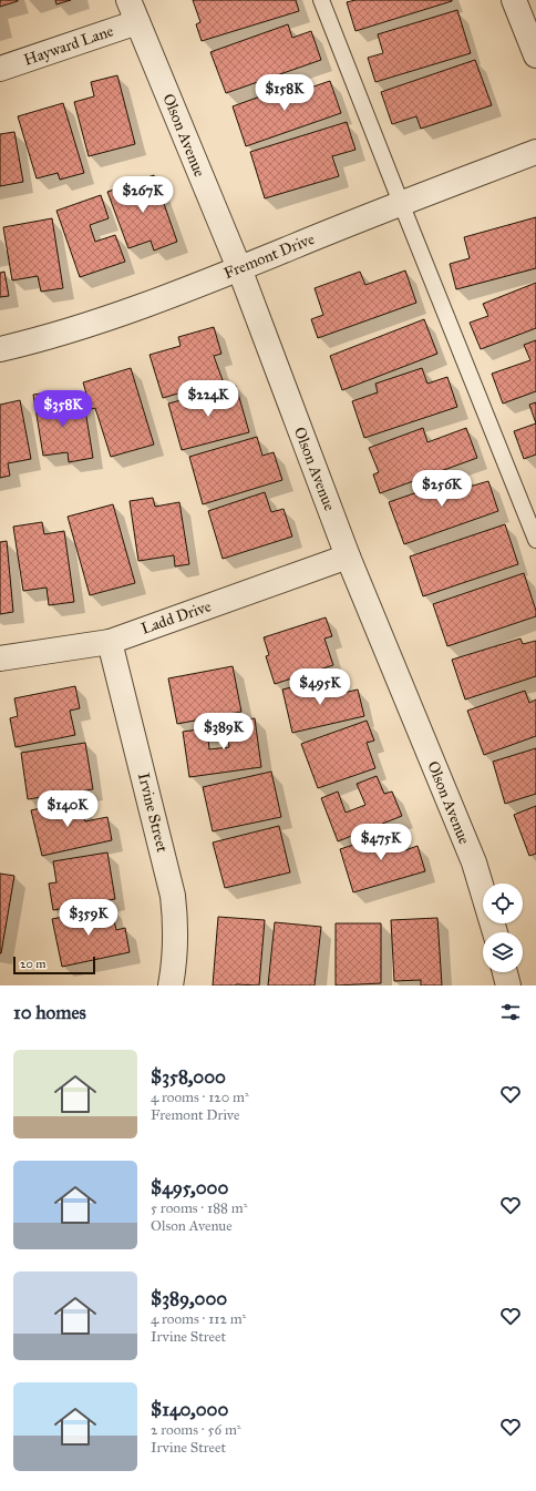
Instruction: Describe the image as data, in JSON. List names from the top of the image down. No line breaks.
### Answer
{"streets":{"street":["Hayward Lane","Olson Avenue","Fremont Drive","Ladd Drive","Irvine Street"]},"crossings":[["Hayward Lane","Olson Avenue"],["Olson Avenue","Fremont Drive"],["Olson Avenue","Ladd Drive"],["Ladd Drive","Irvine Street"]],"scale_bar":"20 m","page":{"price":["$158K","$267K","$224K","$358K","$256K","$495K","$389K","$140K","$475K","$359K"],"scale":"20 m","heading":"10 homes","list":[{"name":"$358,000","note":"4 rooms · 120 m² · Fremont Drive"},{"name":"$495,000","note":"5 rooms · 188 m² · Olson Avenue"},{"name":"$389,000","note":"4 rooms · 112 m² · Irvine Street"},{"name":"$140,000","note":"2 rooms · 56 m² · Irvine Street"}]}}
